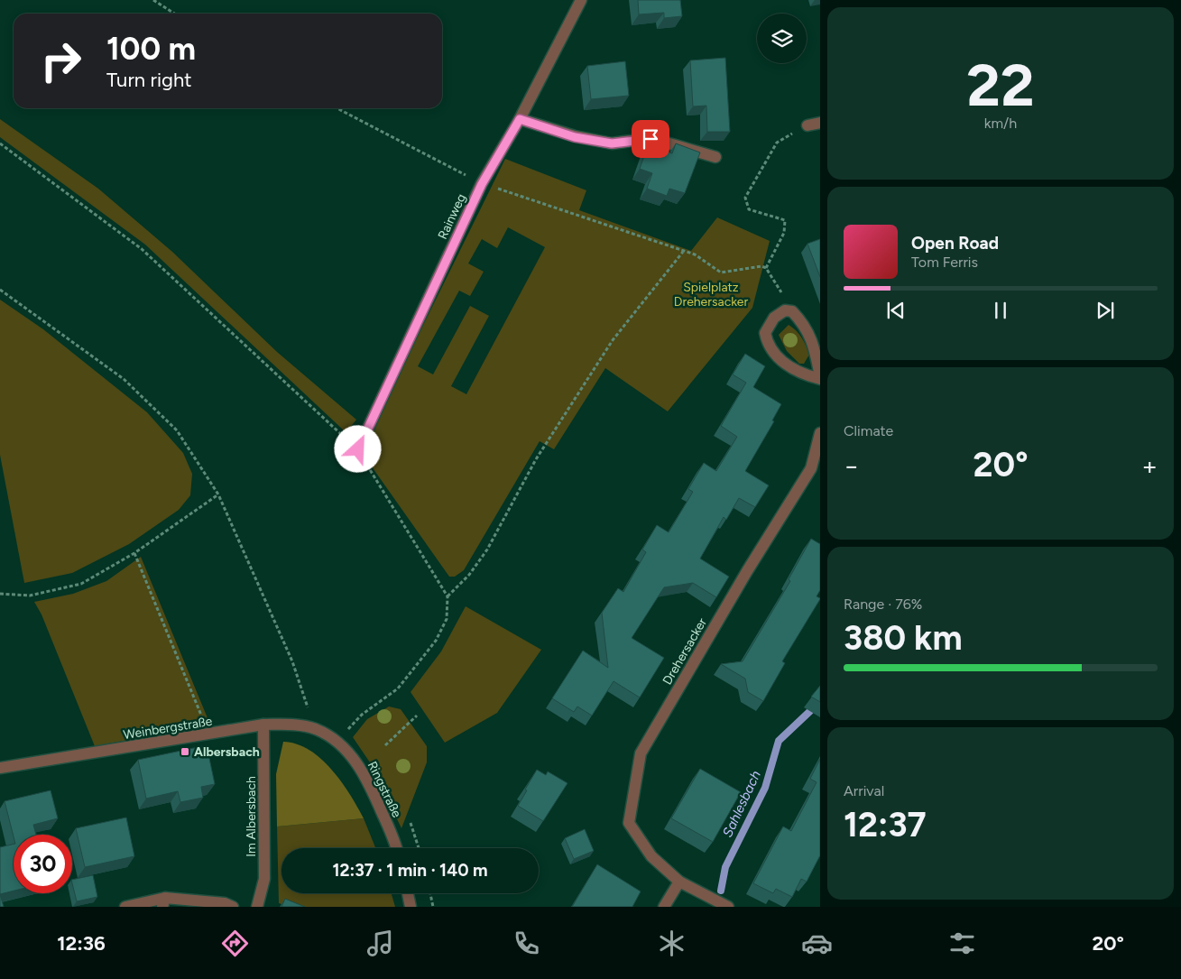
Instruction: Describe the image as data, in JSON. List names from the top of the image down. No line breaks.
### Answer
{"streets":{"street":["Rainweg","Drehersacker","Weinbergstraße","Ringstraße","Im Albersbach"]},"crossings":[["Weinbergstraße","Ringstraße"],["Weinbergstraße","Im Albersbach"]],"water":["Sahlesbach"],"parks":["Spielplatz Drehersacker"],"places":{"transit":["Albersbach"]},"page":{"tile":[["22","km/h"],"Climate",["Range · 76%","380 km"],["Arrival","12:37"]],"turn":["100 m","Turn right"],"song":["Open Road","Tom Ferris"],"heat":["−","20°","+"],"limit":"30","trip":"12:37 · 1 min · 140 m","tabs":["12:36","20°"]}}
